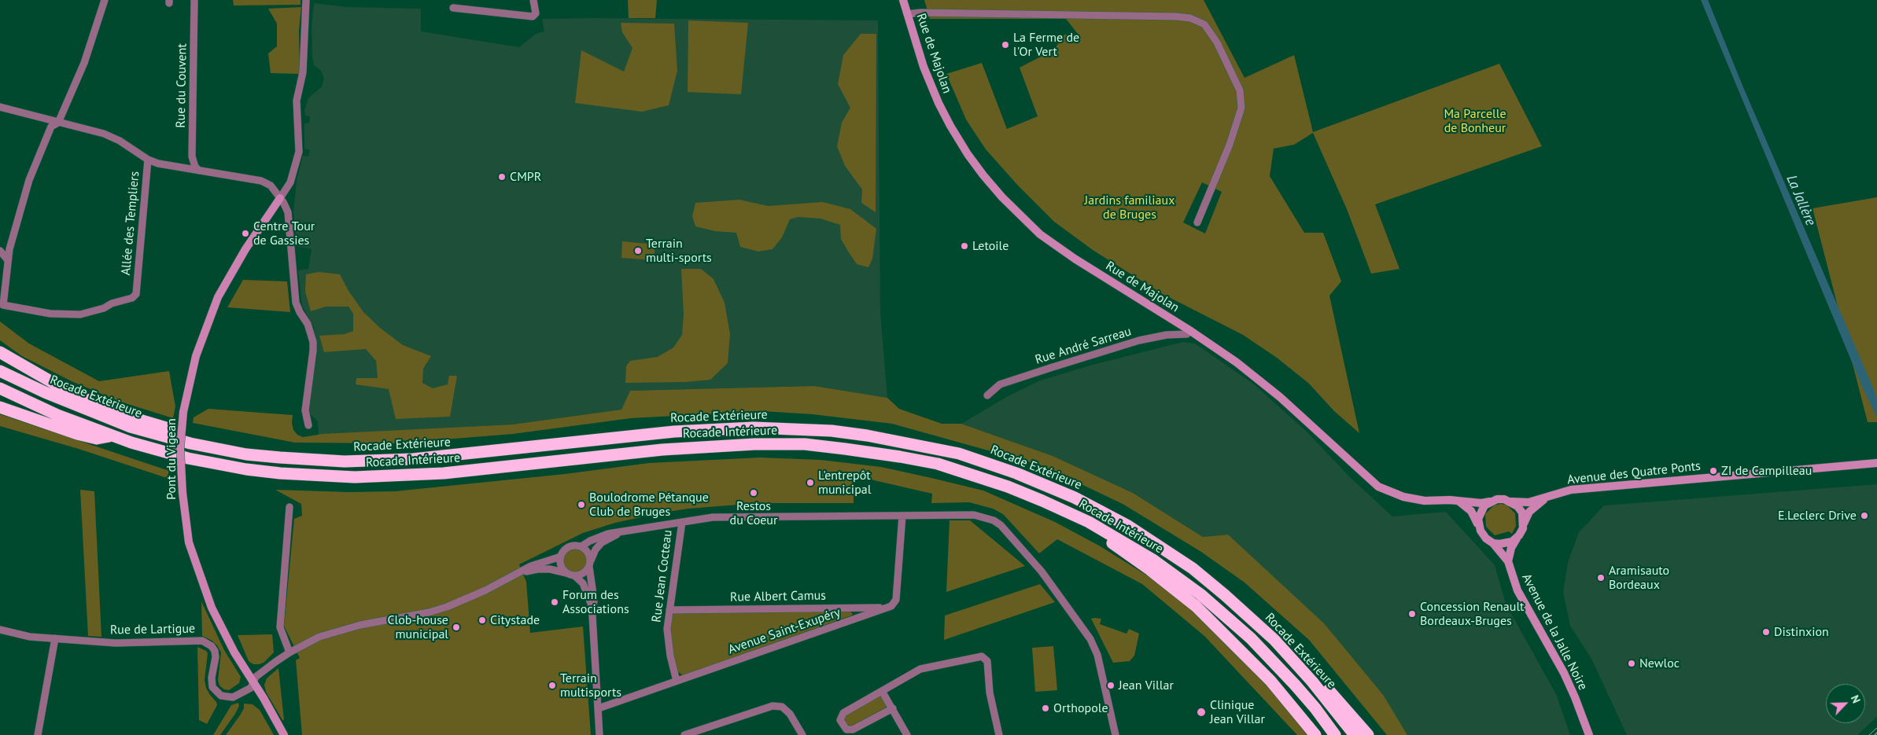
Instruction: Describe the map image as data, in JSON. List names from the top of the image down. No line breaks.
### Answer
{"streets":{"highway":["Rocade Extérieure","Rocade Intérieure"],"street":["Rue de Majolan","Rue du Couvent","Allée des Templiers","Rue André Sarreau","Pont du Vigean","Avenue des Quatre Ponts","Rue Jean Cocteau","Rue Albert Camus","Rue de Lartigue","Avenue Saint-Exupéry","Avenue de la Jalle Noire"]},"crossings":[["Rue de Majolan","Rue André Sarreau"],["Rue de Majolan","Avenue des Quatre Ponts"],["Pont du Vigean","Rue de Lartigue"],["Rue Jean Cocteau","Rue Albert Camus"],["Rue Jean Cocteau","Avenue Saint-Exupéry"],["Rue Albert Camus","Avenue Saint-Exupéry"]],"water":["La Jallère"],"parks":["Ma Parcelle de Bonheur","Jardins familiaux de Bruges"],"places":["La Ferme de l'Or Vert","CMPR","Centre Tour de Gassies","Letoile","Terrain multi-sports","ZI de Campilleau","L'entrepôt municipal","Restos du Coeur","Boulodrome Pétanque Club de Bruges","E.Leclerc Drive","Aramisauto Bordeaux","Forum des Associations","Concession Renault Bordeaux-Bruges","Citystade","Clob-house municipal","Distinxion","Newloc","Terrain multisports","Jean Villar","Orthopole","Clinique Jean Villar"],"north":"top right"}
